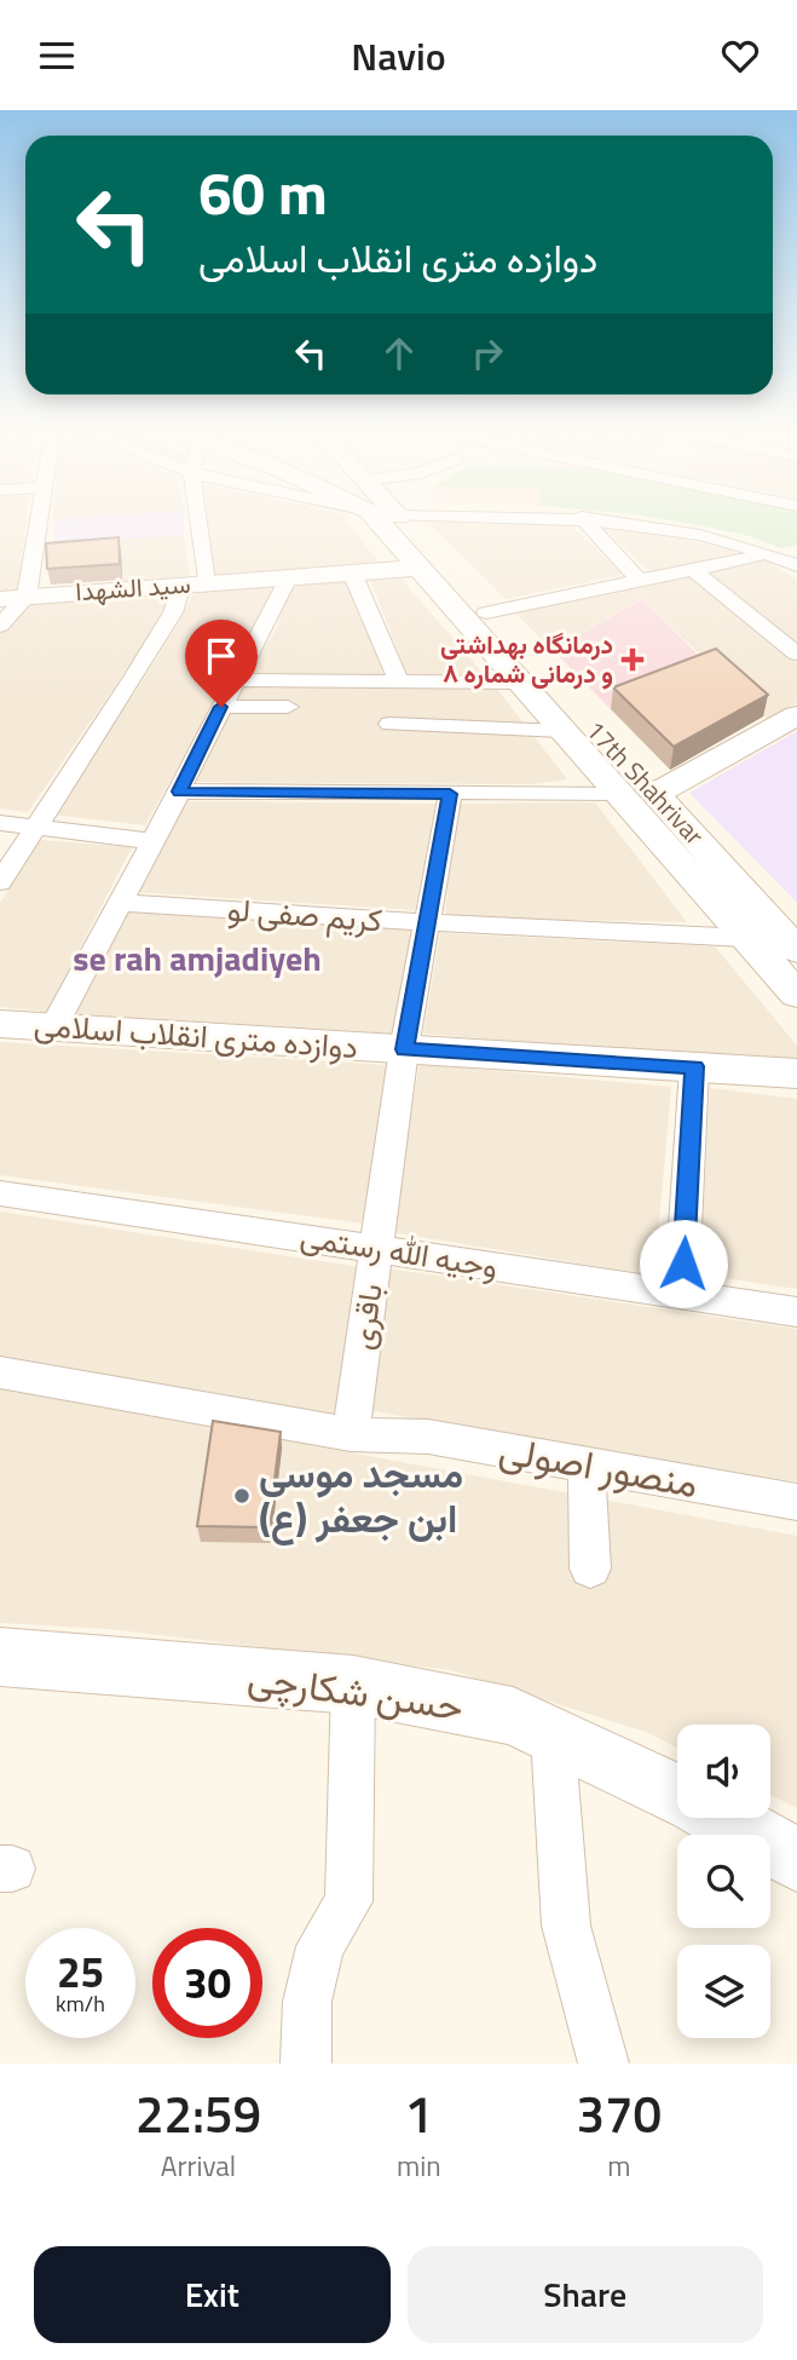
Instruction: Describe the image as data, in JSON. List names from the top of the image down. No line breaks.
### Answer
{"streets":{"main road":["سید الشهدا","17th Shahrivar","دوازده متری انقلاب اسلامی","حسن شکارچی"],"street":["کریم صفی لو","وجیه الله رستمی","باقری","منصور اصولی"]},"crossings":[["سید الشهدا","17th Shahrivar"],["17th Shahrivar","کریم صفی لو"],["کریم صفی لو","باقری"],["دوازده متری انقلاب اسلامی","باقری"],["وجیه الله رستمی","باقری"],["باقری","منصور اصولی"]],"districts":["se rah amjadiyeh"],"places":{"health":["درمانگاه بهداشتی و درمانی شماره ۸"],"other":["مسجد موسی ابن جعفر (ع)"]},"page":{"header":"Navio","turn":["60 m","دوازده متری انقلاب اسلامی"],"speed":"25 km/h","limit":"30","eta":["22:59","Arrival","1","min","370","m"],"buttons":["Exit","Share"]}}
